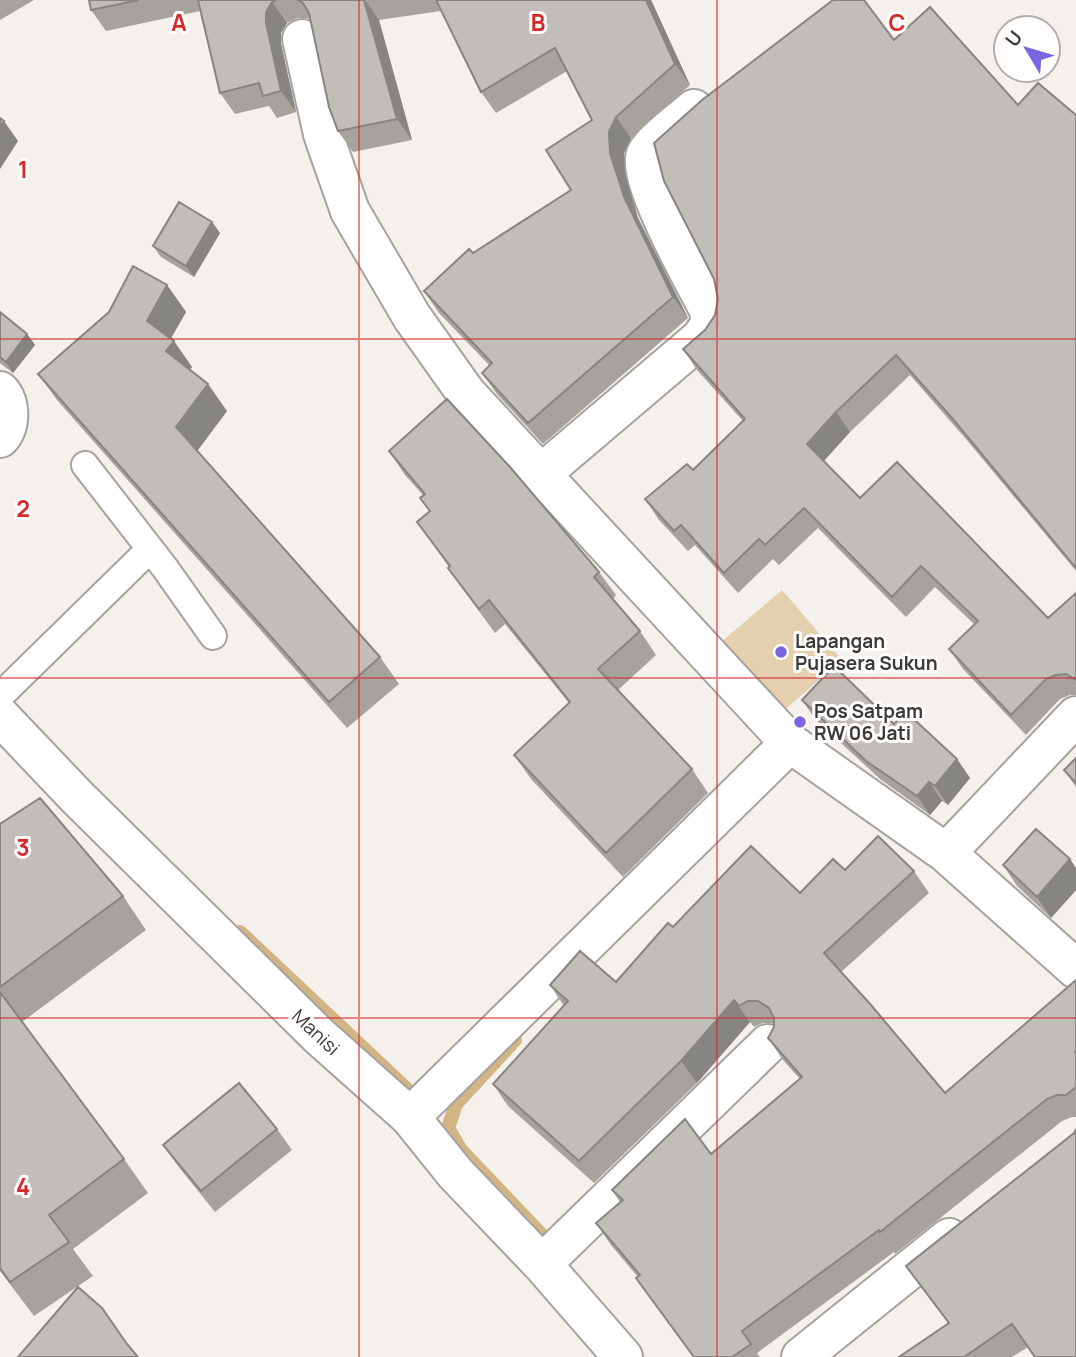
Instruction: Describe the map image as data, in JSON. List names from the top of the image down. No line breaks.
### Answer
{"streets":{"street":["Manisi"]},"places":["Lapangan Pujasera Sukun","Pos Satpam RW 06 Jati"],"north":"top left","grid":{"columns":["A","B","C"],"rows":["1","2","3","4"]}}
